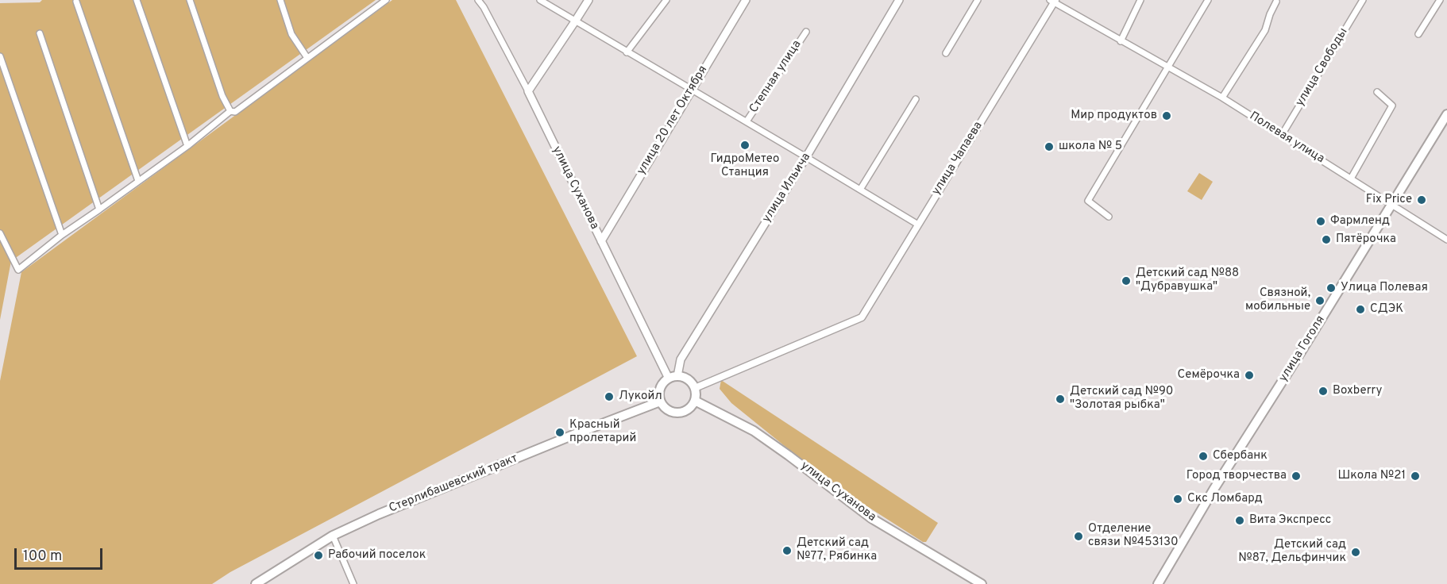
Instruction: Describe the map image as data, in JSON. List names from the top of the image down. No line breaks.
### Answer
{"streets":{"main road":["улица 20 лет Октября","улица Суханова","улица Ильича","улица Гоголя","Стерлибашевский тракт"],"street":["улица Свободы","Степная улица","Полевая улица","улица Чапаева"]},"crossings":[["улица Свободы","Полевая улица"],["Степная улица","улица 20 лет Октября"],["Степная улица","улица Чапаева"],["Степная улица","улица Ильича"],["улица 20 лет Октября","улица Суханова"],["Полевая улица","улица Чапаева"],["Полевая улица","улица Гоголя"],["улица Чапаева","улица Суханова"],["улица Чапаева","улица Ильича"],["улица Чапаева","Стерлибашевский тракт"],["улица Суханова","улица Ильича"],["улица Суханова","Стерлибашевский тракт"],["улица Ильича","Стерлибашевский тракт"]],"places":["Мир продуктов","ГидроМетео Станция","школа № 5","Fix Price","Фармленд","Пятёрочка","Детский сад №88 \"Дубравушка\"","Улица Полевая","Связной, мобильные","СДЭК","Семёрочка","Boxberry","Лукойл","Детский сад №90 \"Золотая рыбка\"","Красный пролетарий","Сбербанк","Город творчества","Школа №21","Скс Ломбард","Вита Экспресс","Отделение связи №453130","Детский сад №77, Рябинка","Детский сад №87, Дельфинчик","Рабочий поселок"],"scale_bar":"100 m"}
